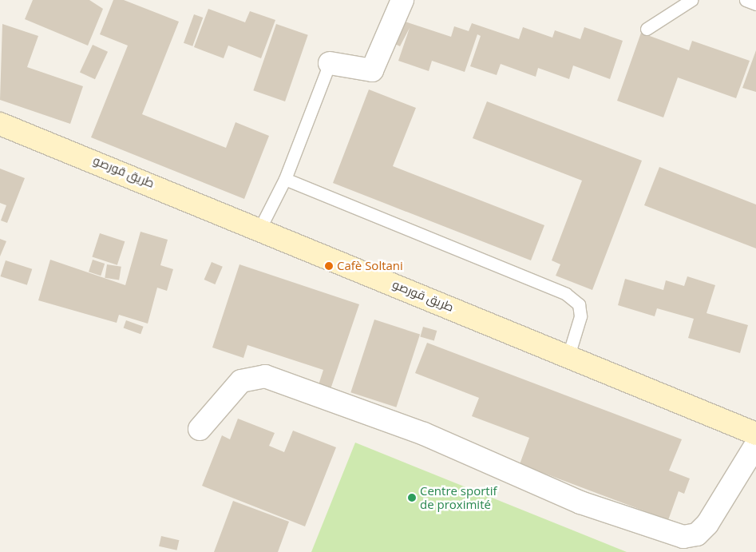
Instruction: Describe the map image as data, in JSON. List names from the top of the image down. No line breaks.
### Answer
{"streets":{"main road":["طريق قورصو"]},"places":["Cafè Soltani","Centre sportif de proximité"]}
